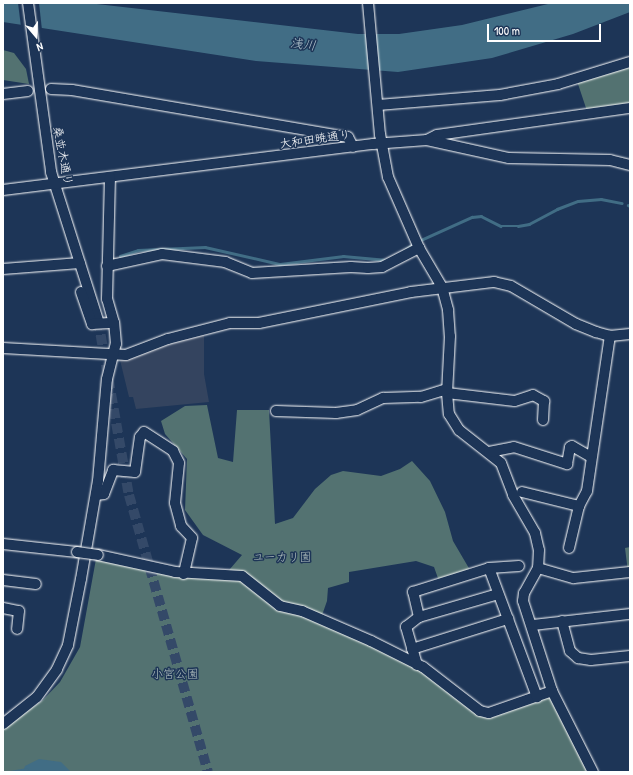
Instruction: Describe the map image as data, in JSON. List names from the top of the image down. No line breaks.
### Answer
{"streets":{"street":["大和田暁通り","桑並木通り"]},"crossings":[["大和田暁通り","桑並木通り"]],"water":["浅川"],"parks":["ユーカリ園","小宮公園"],"scale_bar":"100 m","north":"bottom"}
